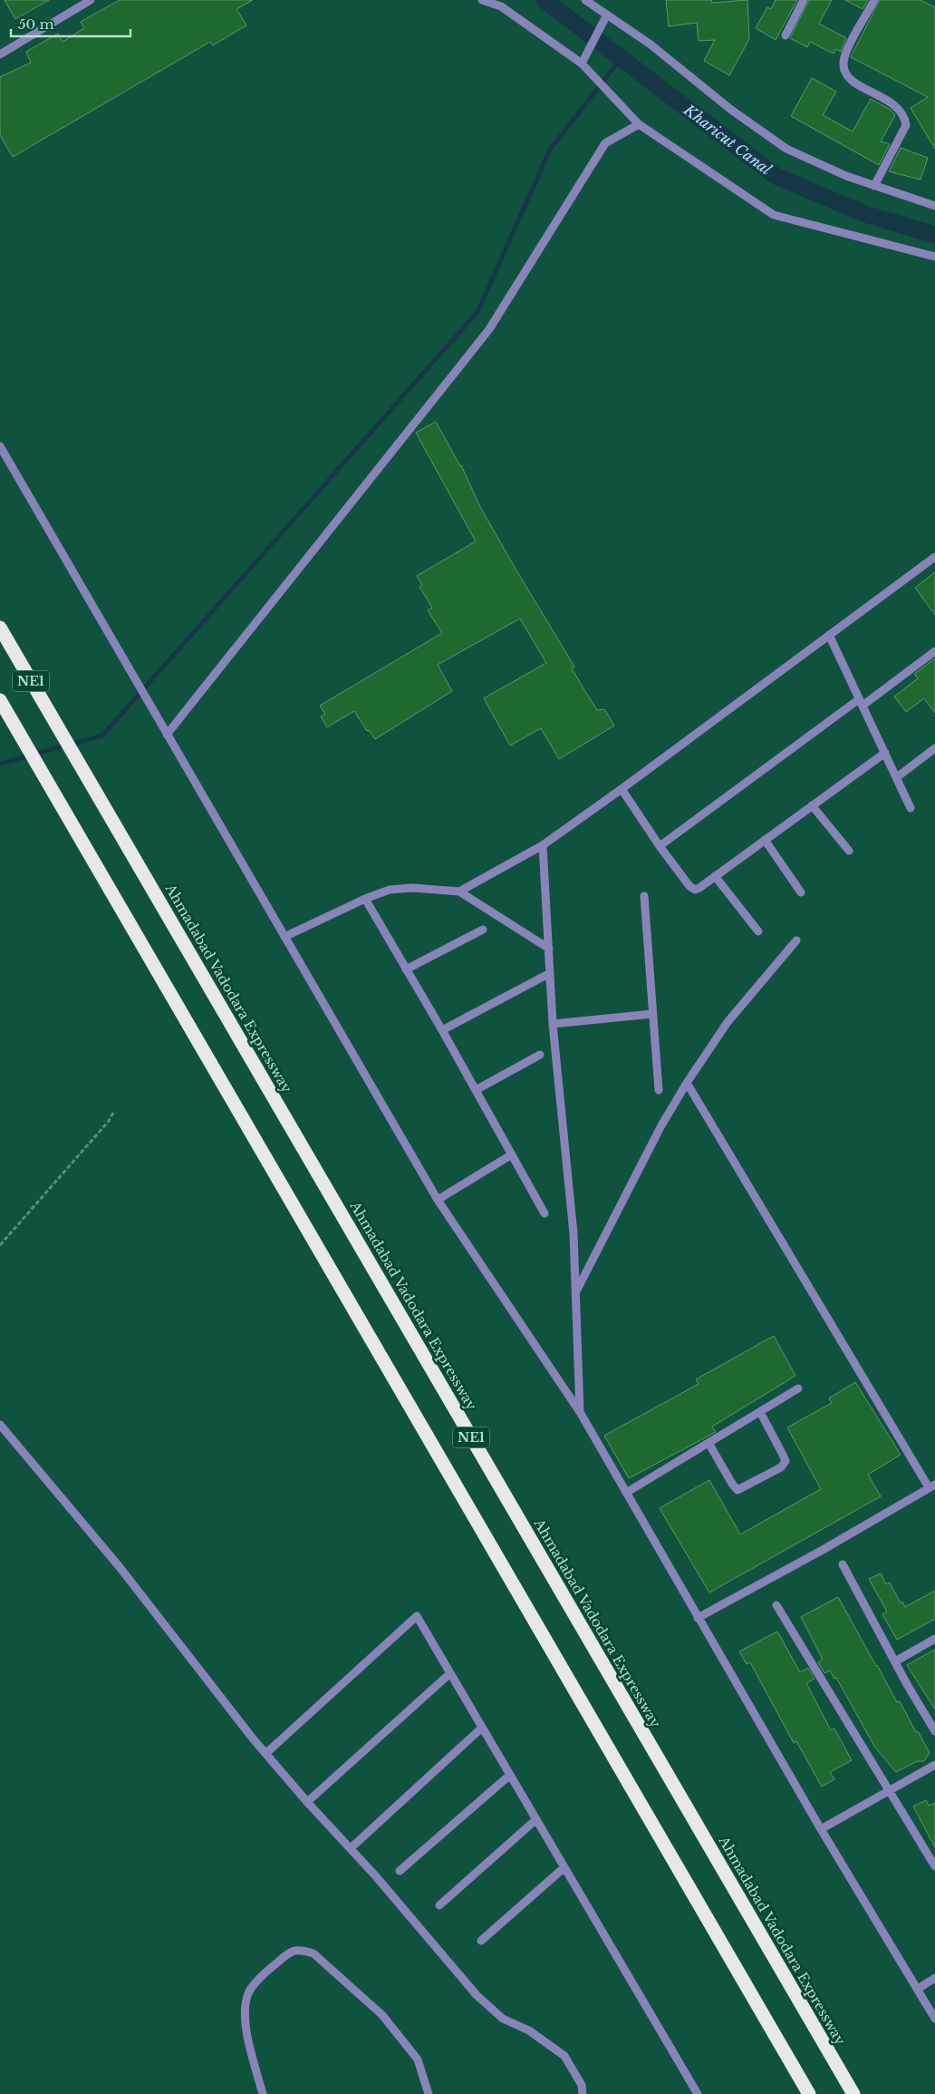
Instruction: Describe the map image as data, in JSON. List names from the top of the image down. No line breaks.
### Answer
{"streets":{"highway":["NE1","Ahmadabad Vadodara Expressway"]},"water":["Kharicut Canal"],"scale_bar":"50 m"}
